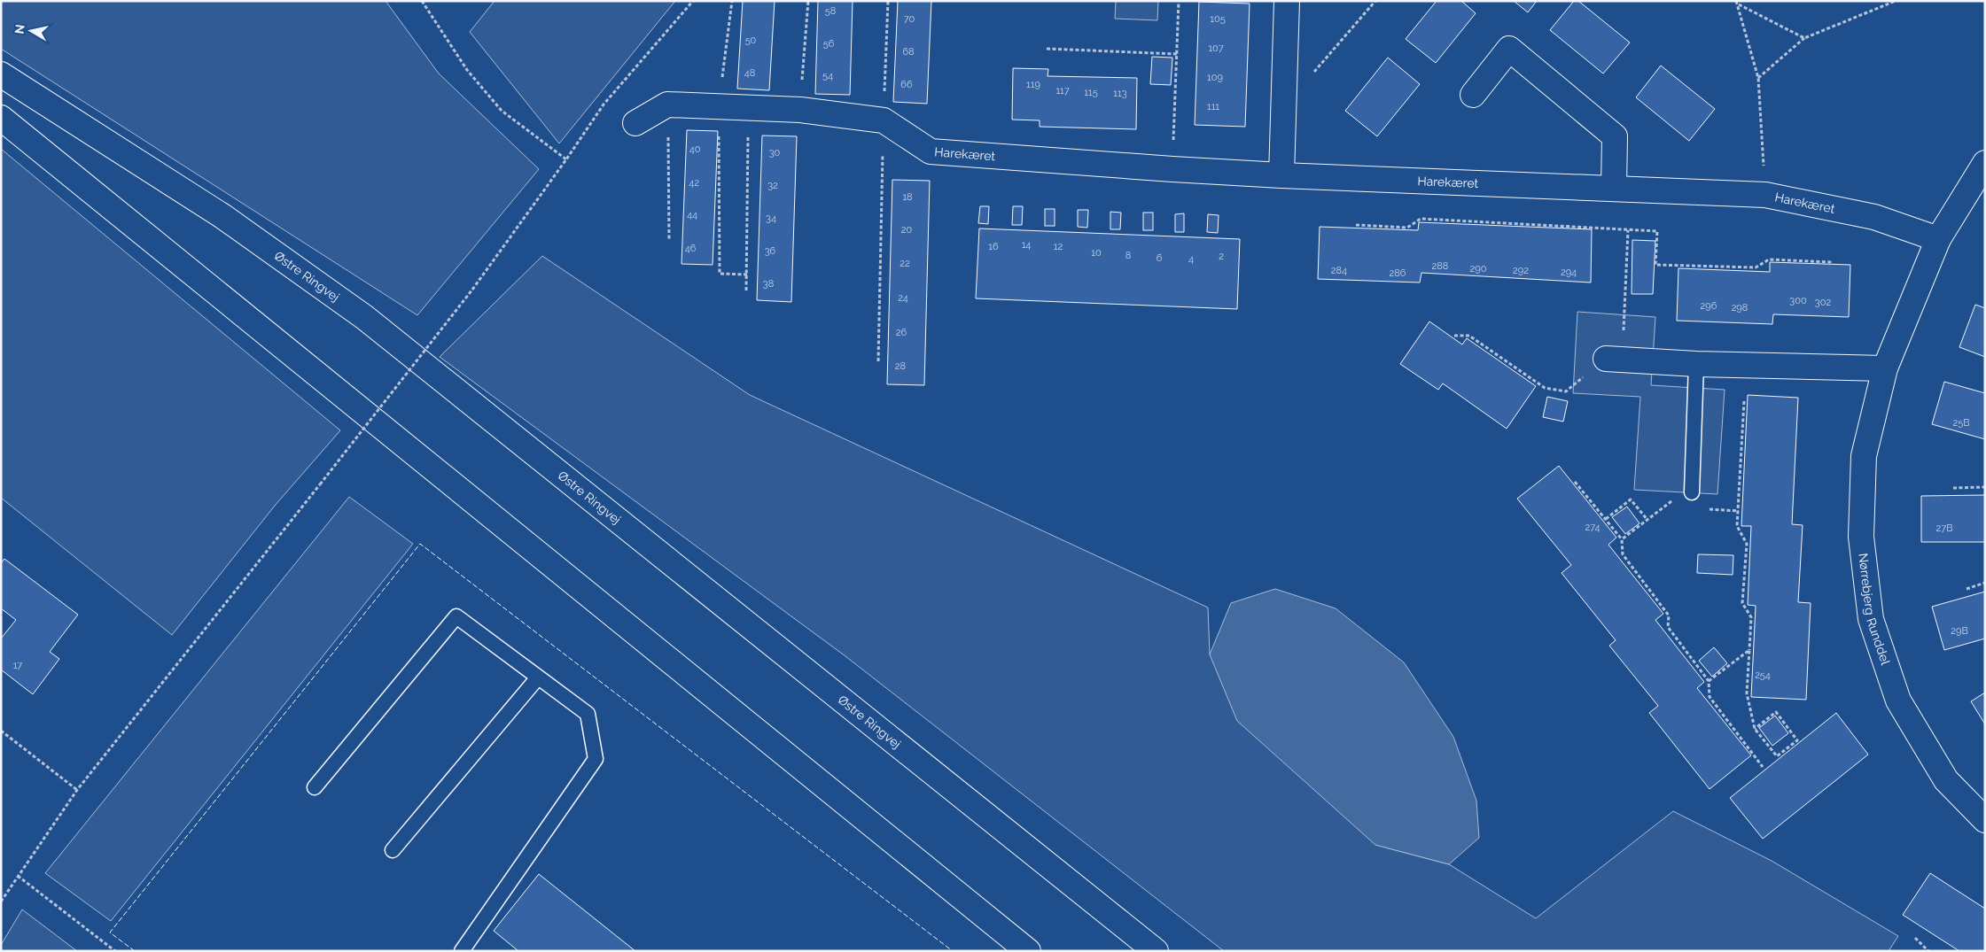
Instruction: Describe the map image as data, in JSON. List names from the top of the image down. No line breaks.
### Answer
{"streets":{"main road":["Harekæret","Østre Ringvej","Nørrebjerg Runddel"]},"crossings":[["Harekæret","Nørrebjerg Runddel"]],"house_numbers":["58","70","105","50","56","107","68","48","54","109","66","119","117","115","113","111","40","30","42","32","18","44","34","20","14","16","12","46","36","10","8","2","6","4","22","288","290","284","292","294","286","38","24","300","302","296","298","26","28","25B","274","27B","29B","17","254"],"north":"left"}
